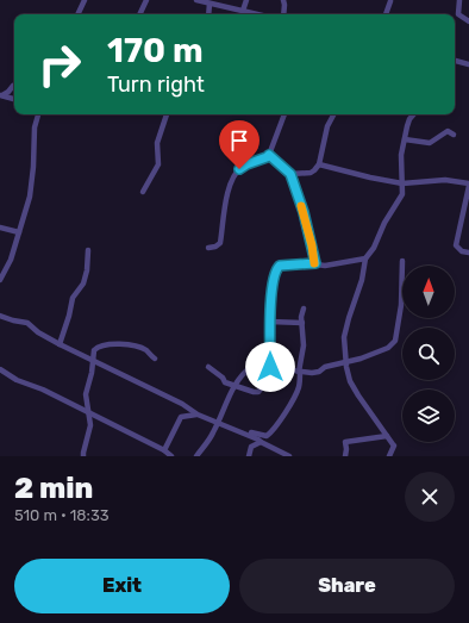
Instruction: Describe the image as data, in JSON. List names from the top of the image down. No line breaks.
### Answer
{"north":"top","page":{"turn":["170 m","Turn right"],"heading":["2 min","510 m · 18:33"],"buttons":["Exit","Share"]}}
